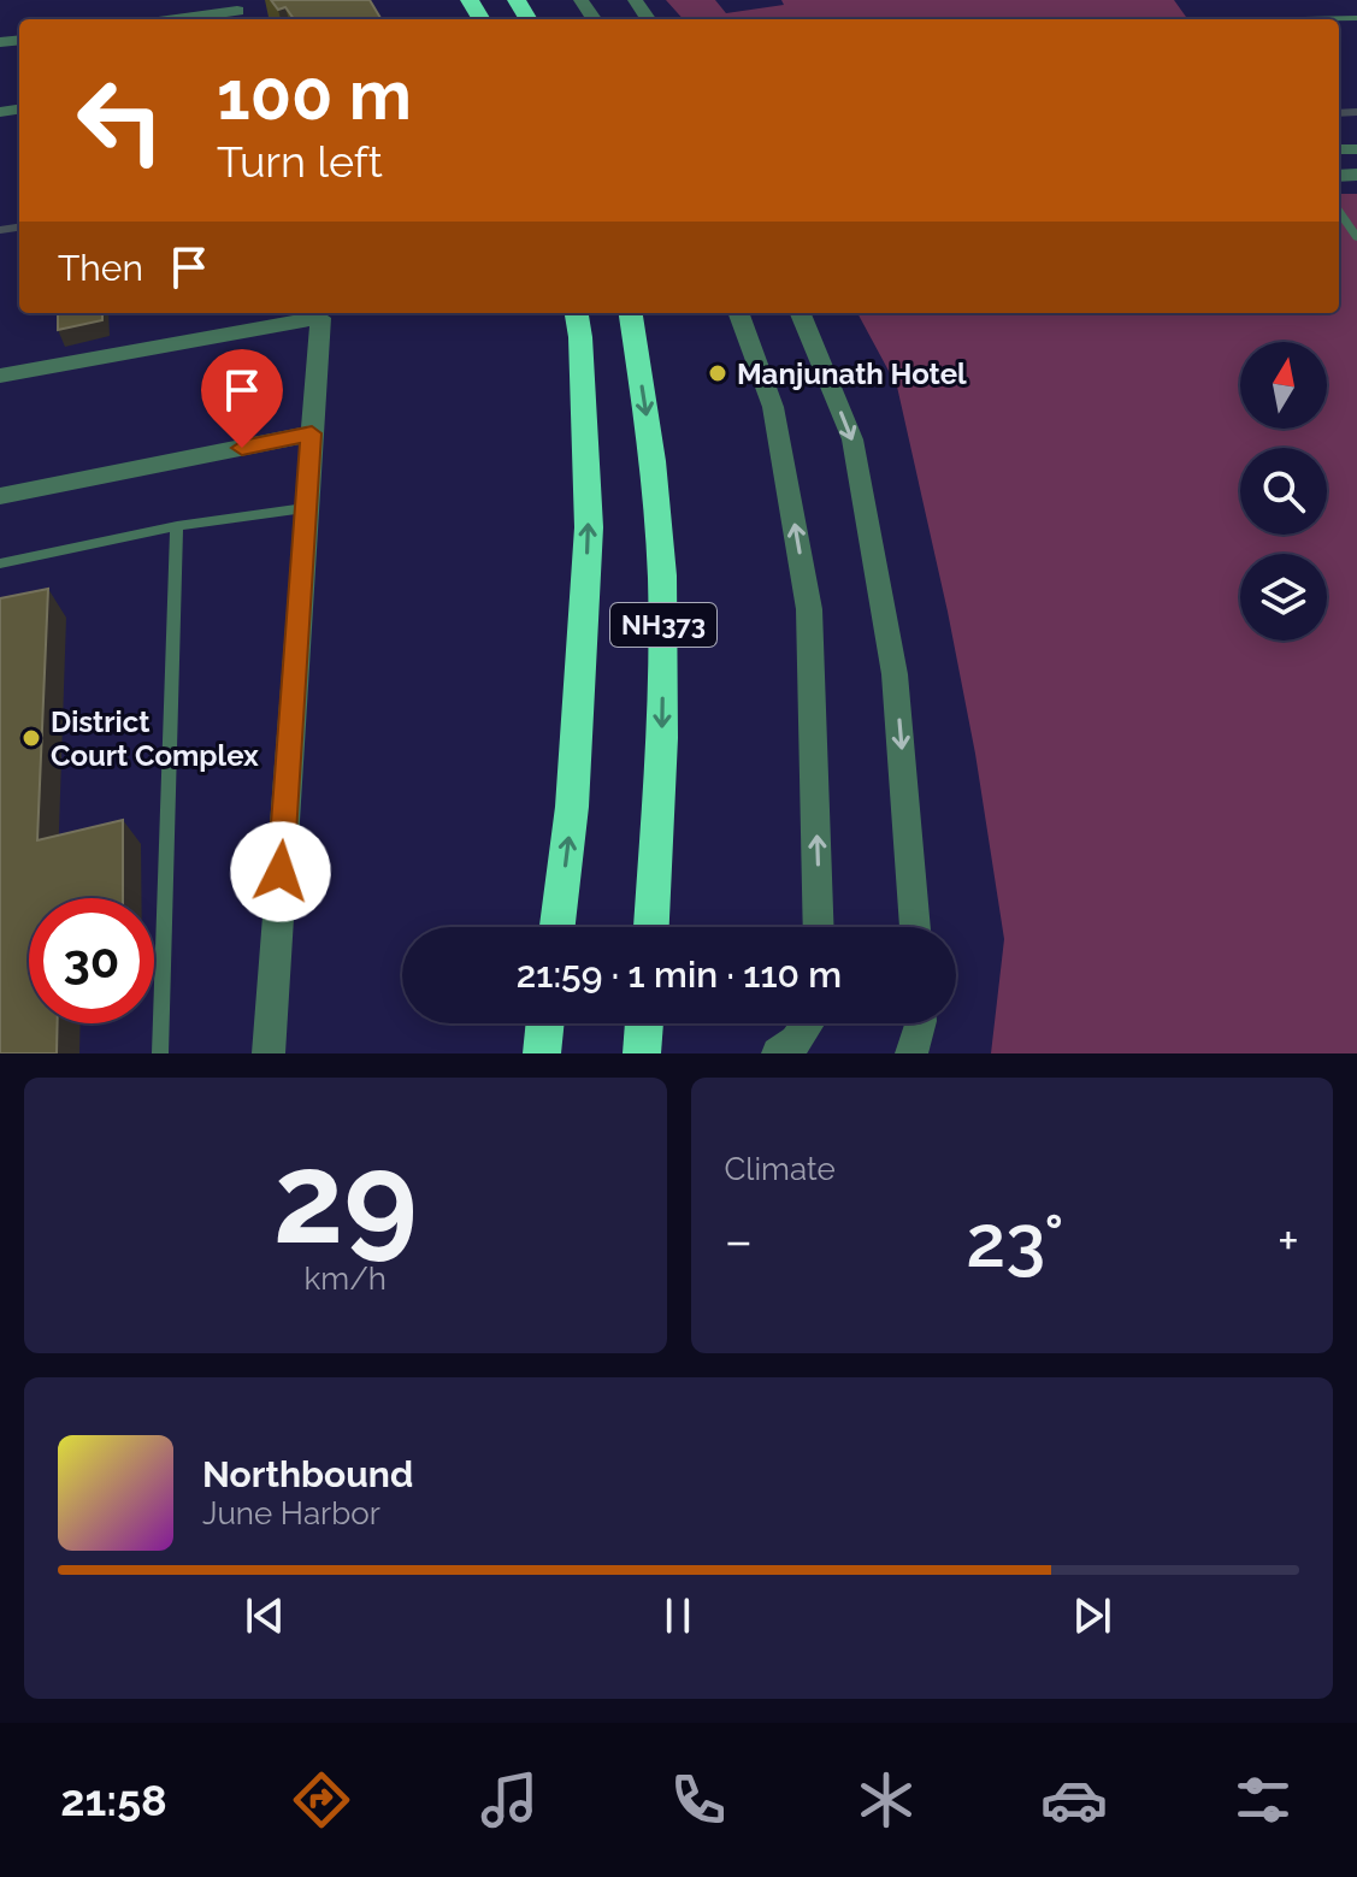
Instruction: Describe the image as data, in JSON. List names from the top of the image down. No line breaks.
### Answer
{"streets":{"highway":["NH373"]},"places":["Manjunath Hotel","District Court Complex"],"north":"top","page":{"turn":["100 m","Turn left"],"then":"Then","limit":"30","trip":"21:59 · 1 min · 110 m","tile":[["29","km/h"],"Climate"],"heat":["−","23°","+"],"song":["Northbound","June Harbor"],"tabs":"21:58"}}
